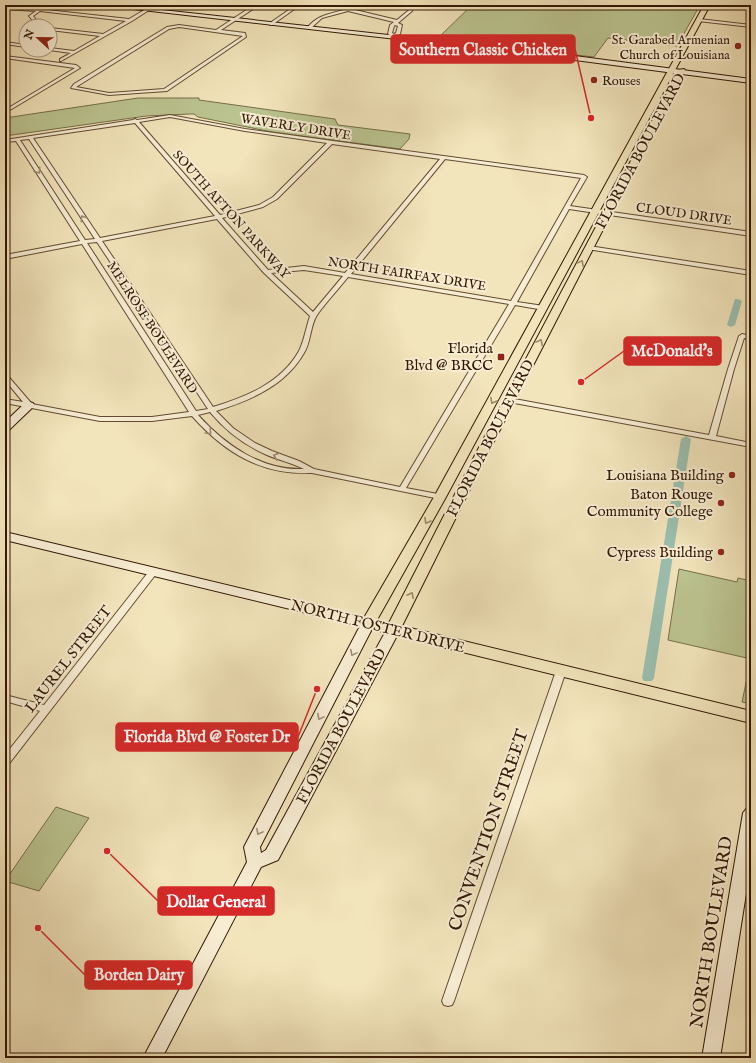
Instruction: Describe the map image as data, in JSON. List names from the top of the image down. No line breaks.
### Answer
{"streets":{"main road":["FLORIDA BOULEVARD","NORTH FOSTER DRIVE"],"street":["WAVERLY DRIVE","CLOUD DRIVE","SOUTH AFTON PARKWAY","NORTH FAIRFAX DRIVE","MELROSE BOULEVARD","LAUREL STREET","CONVENTION STREET","NORTH BOULEVARD"]},"crossings":[["WAVERLY DRIVE","CLOUD DRIVE"],["WAVERLY DRIVE","SOUTH AFTON PARKWAY"],["WAVERLY DRIVE","MELROSE BOULEVARD"],["FLORIDA BOULEVARD","CLOUD DRIVE"],["FLORIDA BOULEVARD","NORTH FAIRFAX DRIVE"],["FLORIDA BOULEVARD","MELROSE BOULEVARD"],["FLORIDA BOULEVARD","NORTH FOSTER DRIVE"],["SOUTH AFTON PARKWAY","NORTH FAIRFAX DRIVE"],["NORTH FOSTER DRIVE","LAUREL STREET"],["NORTH FOSTER DRIVE","CONVENTION STREET"]],"places":{"other":["St. Garabed Armenian Church of Louisiana","Rouses","Southern Classic Chicken","McDonald's","Louisiana Building","Baton Rouge Community College","Cypress Building","Florida Blvd @ Foster Dr","Dollar General","Borden Dairy"],"transit":["Florida Blvd @ BRCC"]},"north":"left"}
